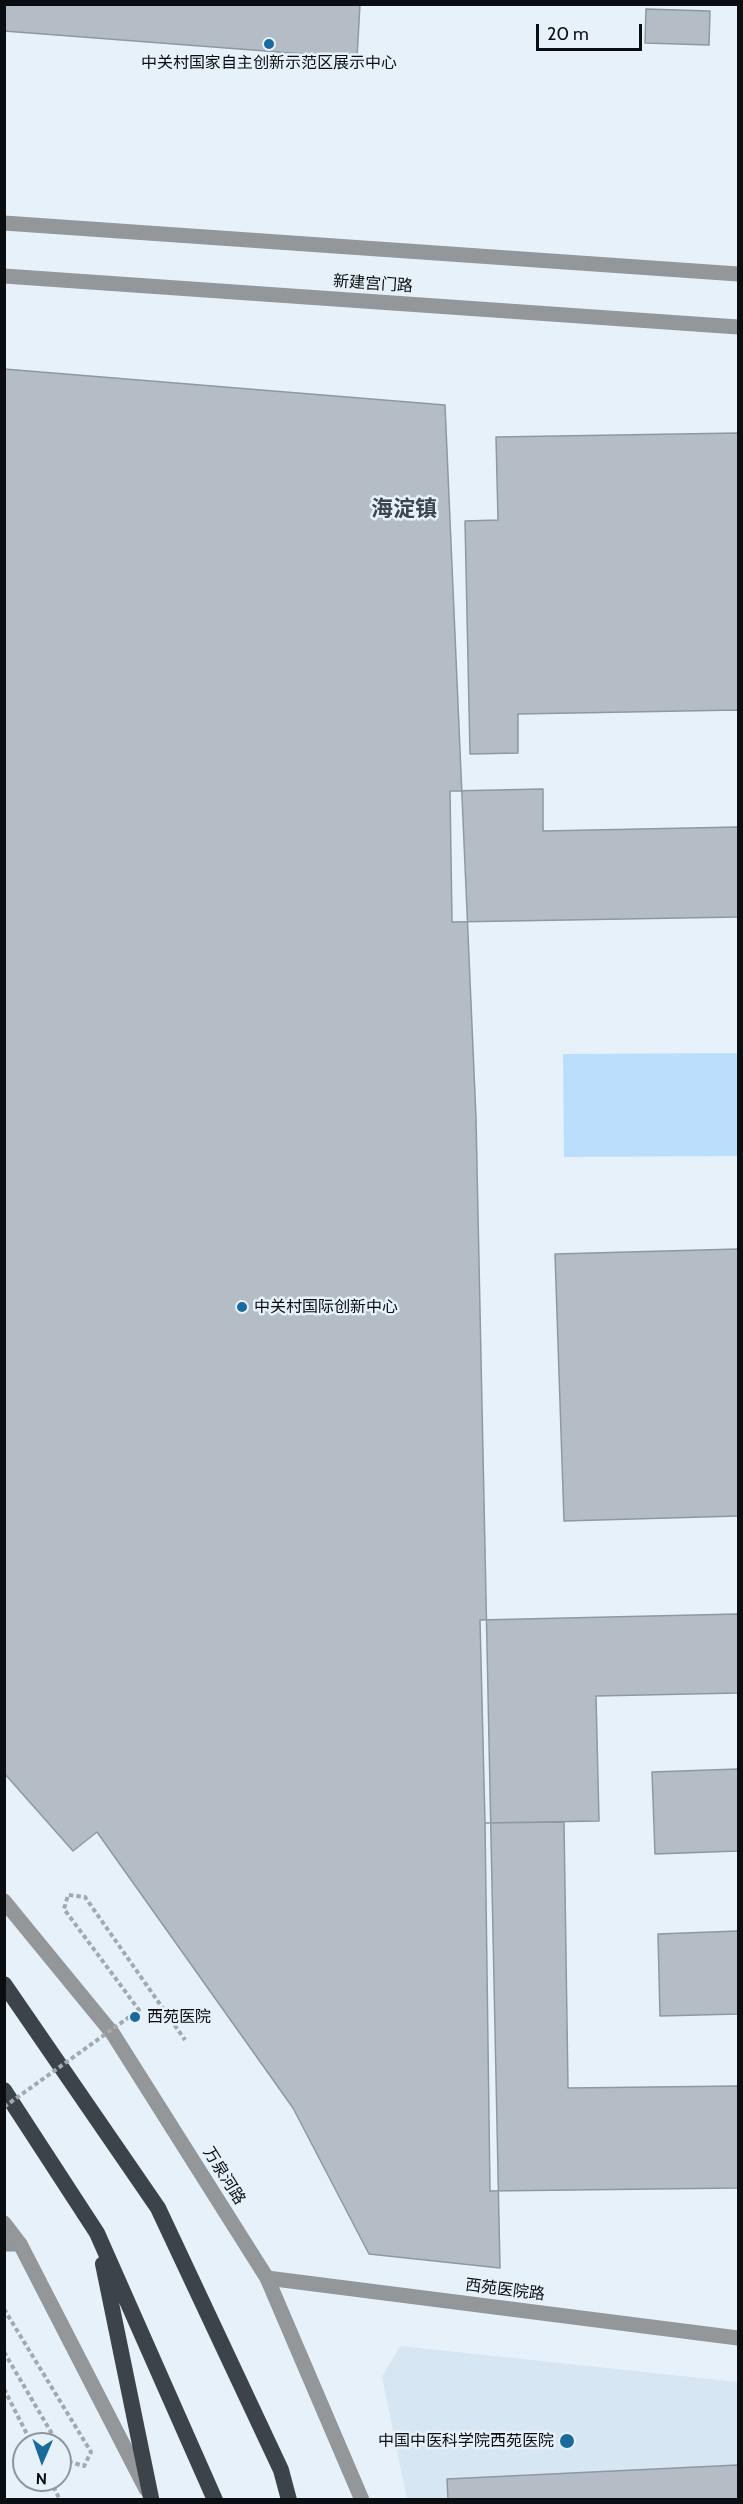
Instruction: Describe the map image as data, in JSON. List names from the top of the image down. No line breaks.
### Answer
{"streets":{"street":["新建宫门路","万泉河路","西苑医院路"]},"crossings":[["万泉河路","西苑医院路"]],"districts":["海淀镇"],"places":["中关村国家自主创新示范区展示中心","中关村国际创新中心","西苑医院","中国中医科学院西苑医院"],"scale_bar":"20 m","north":"bottom"}
